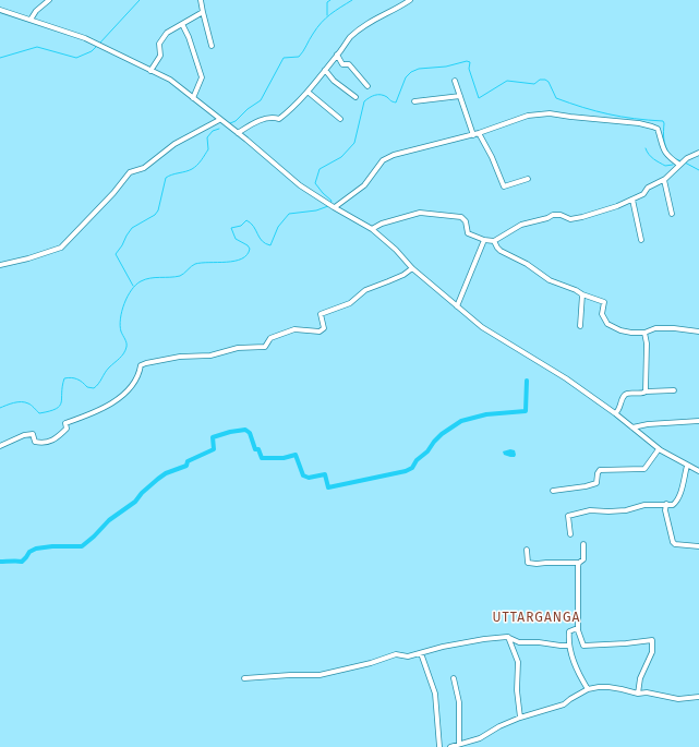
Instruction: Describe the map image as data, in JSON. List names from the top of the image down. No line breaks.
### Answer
{"districts":["UTTARGANGA"]}
